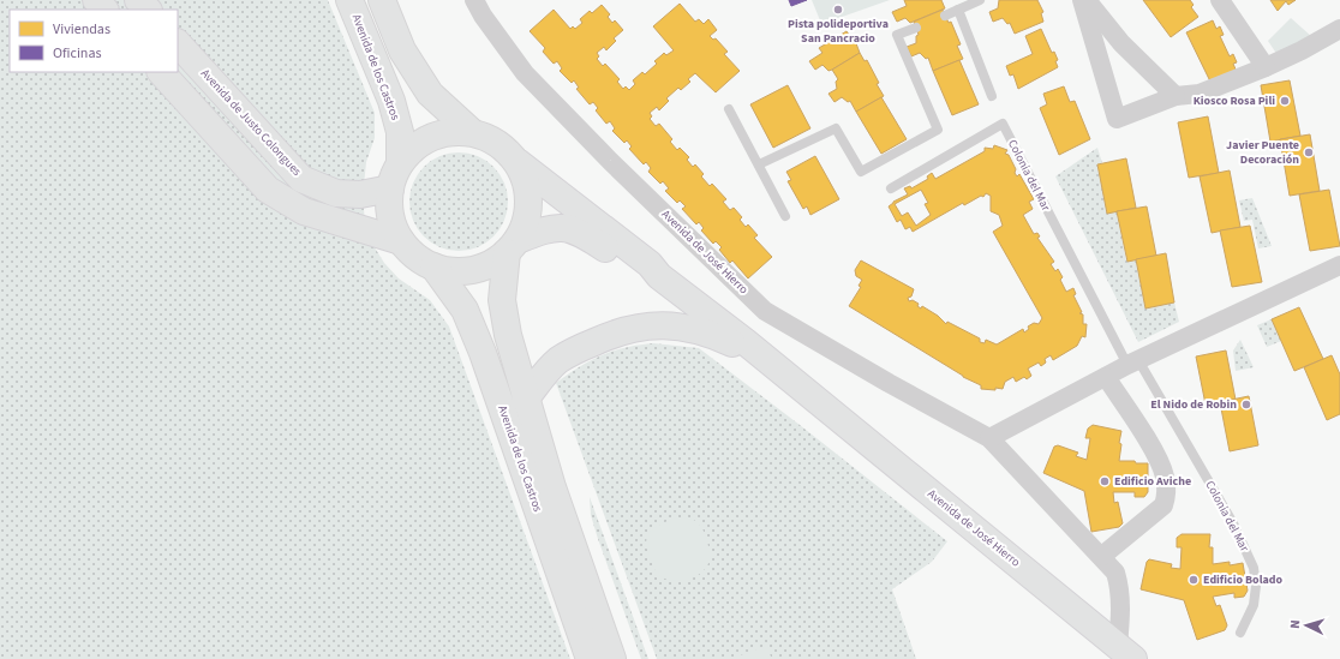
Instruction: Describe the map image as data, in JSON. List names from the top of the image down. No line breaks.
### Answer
{"streets":{"main road":["Avenida de los Castros","Avenida de Justo Colongues","Avenida de José Hierro"],"lane":["Colonia del Mar"]},"crossings":[["Avenida de los Castros","Avenida de Justo Colongues"],["Avenida de los Castros","Avenida de José Hierro"],["Avenida de Justo Colongues","Avenida de José Hierro"]],"places":["Pista polideportiva San Pancracio","Kiosco Rosa Pili","Javier Puente Decoración","El Nido de Robin","Edificio Aviche","Edificio Bolado"],"legend":["Viviendas","Oficinas"],"north":"left"}
